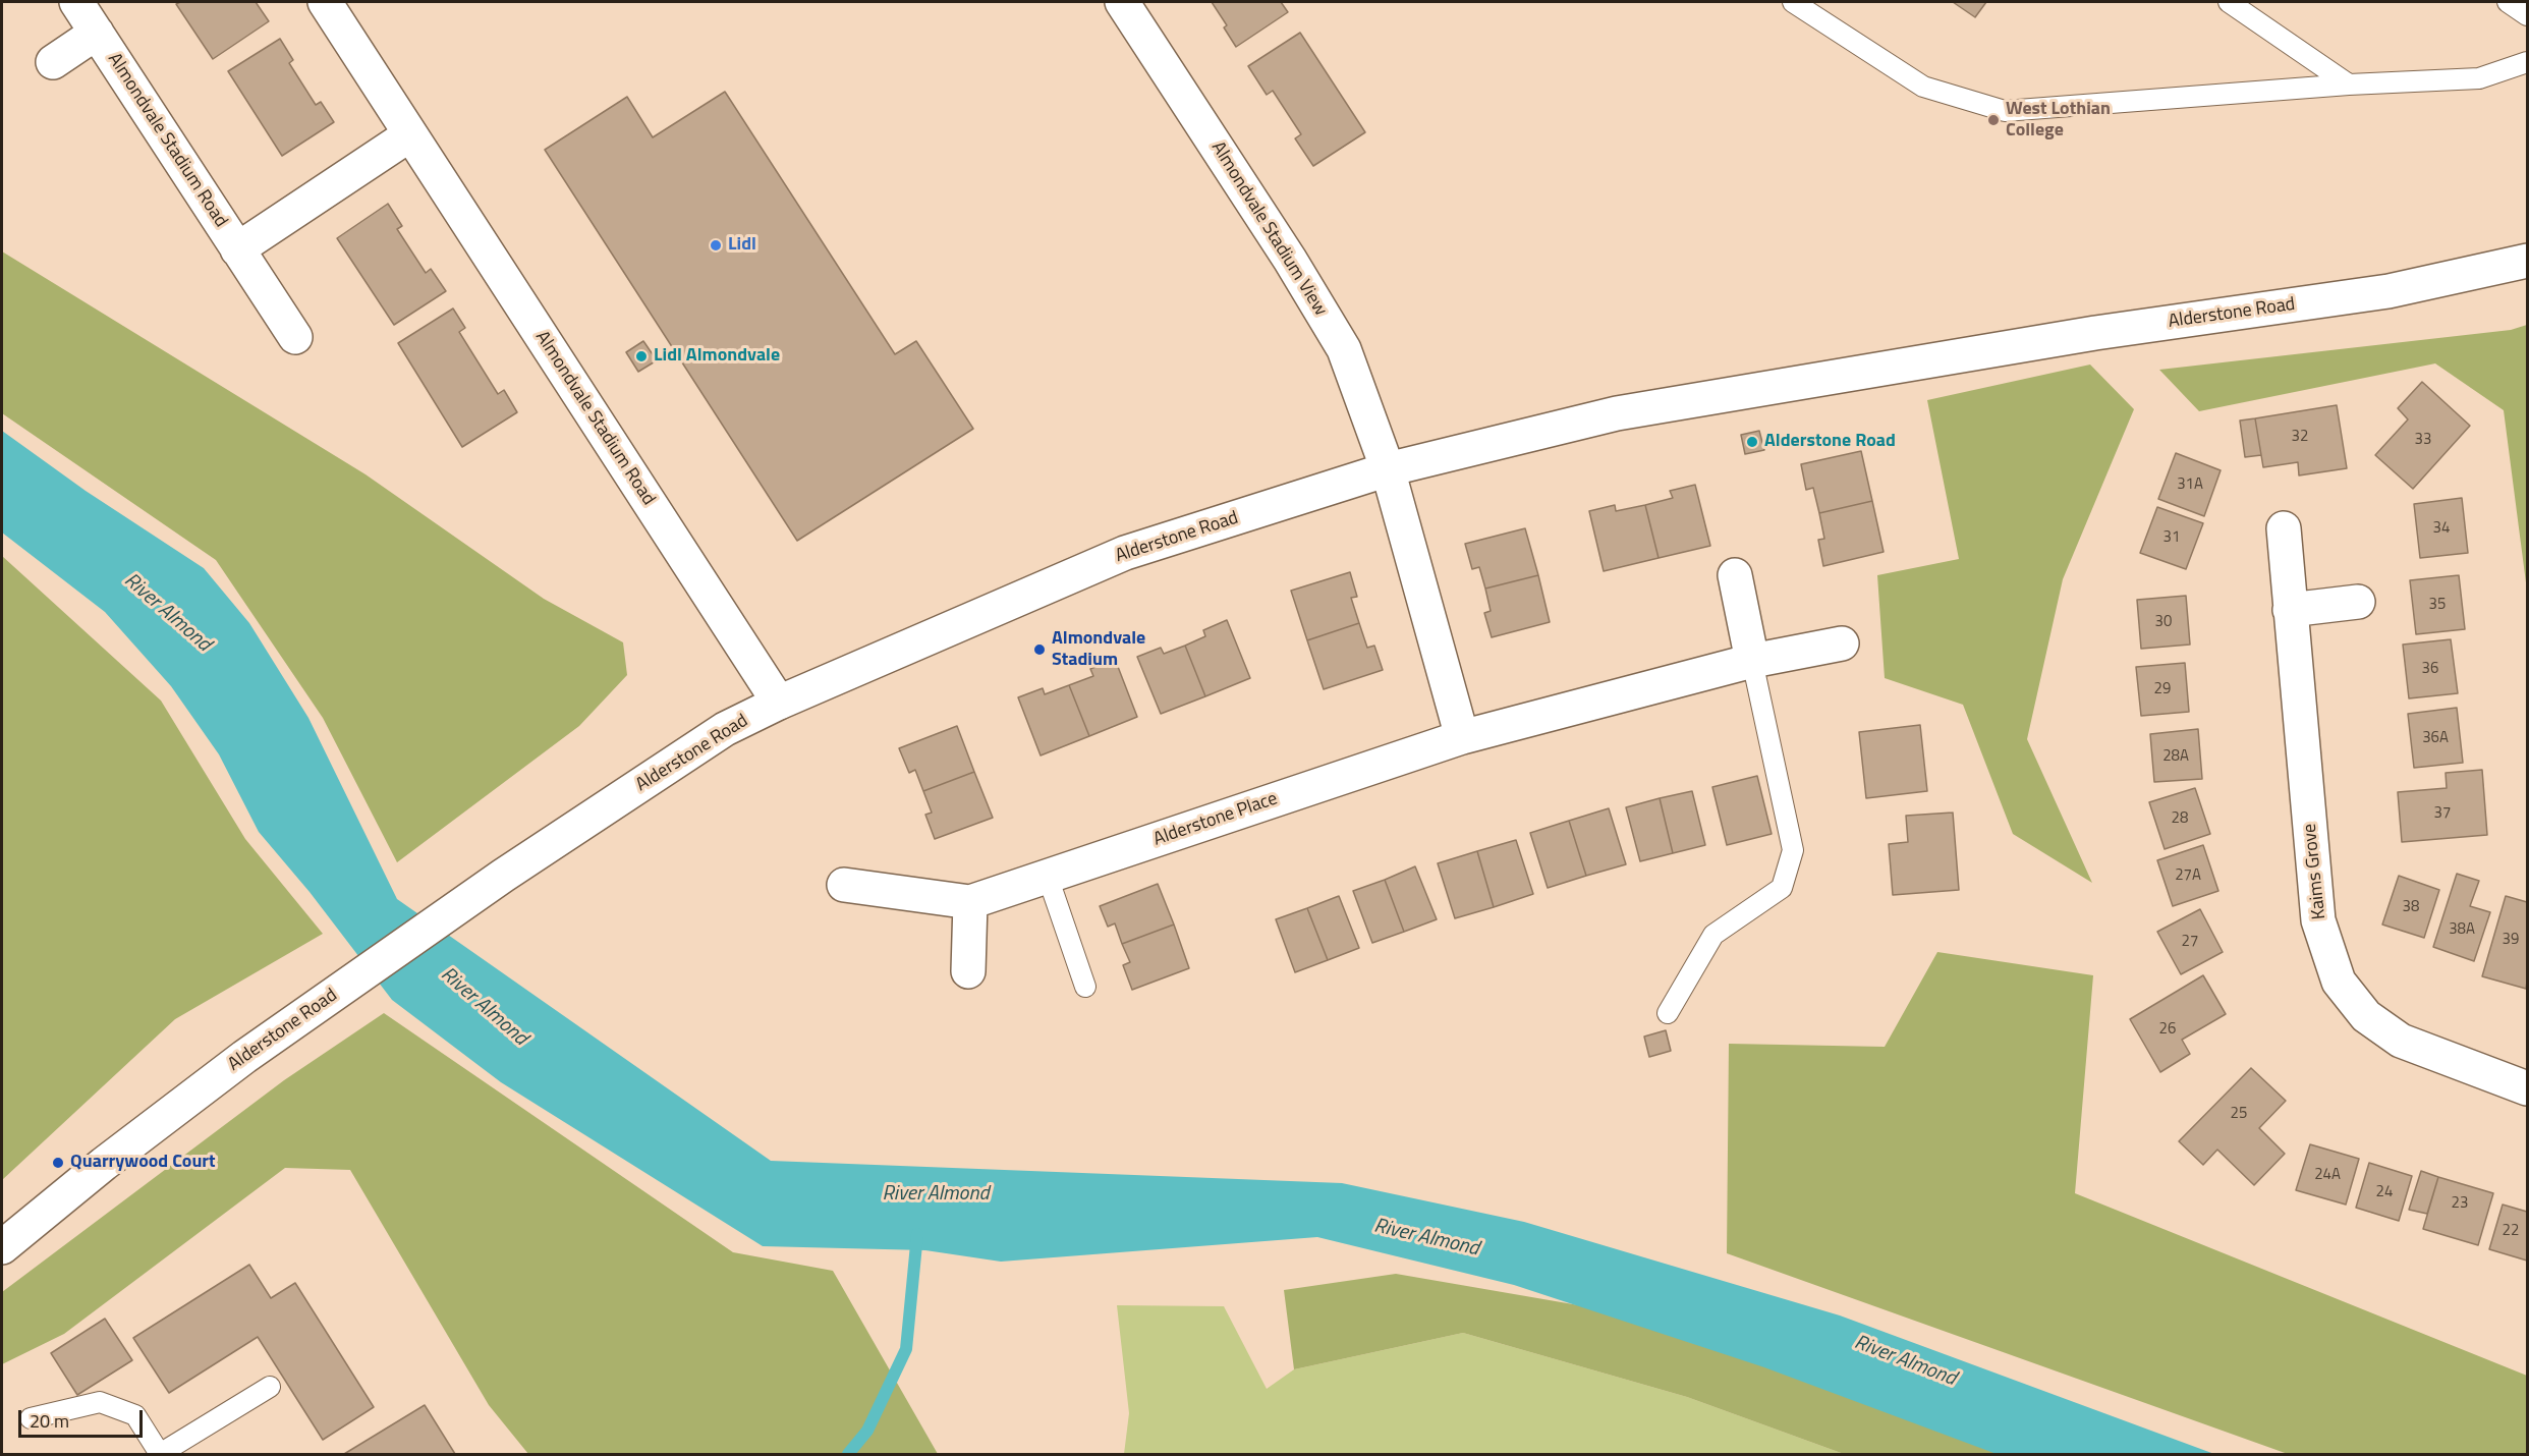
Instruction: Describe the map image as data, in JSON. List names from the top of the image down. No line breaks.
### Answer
{"streets":{"street":["Almondvale Stadium Road","Almondvale Stadium View","Alderstone Road","Alderstone Place","Kaims Grove"]},"crossings":[["Almondvale Stadium Road","Alderstone Road"],["Almondvale Stadium View","Alderstone Road"]],"water":["River Almond"],"places":["West Lothian College","Lidl","Lidl Almondvale","Alderstone Road","Almondvale Stadium","Quarrywood Court"],"house_numbers":["32","33","31A","34","31","35","30","36","29","36A","28A","37","28","27A","38","38A","39","27","26","25","24A","24","23","22"],"scale_bar":"20 m"}
